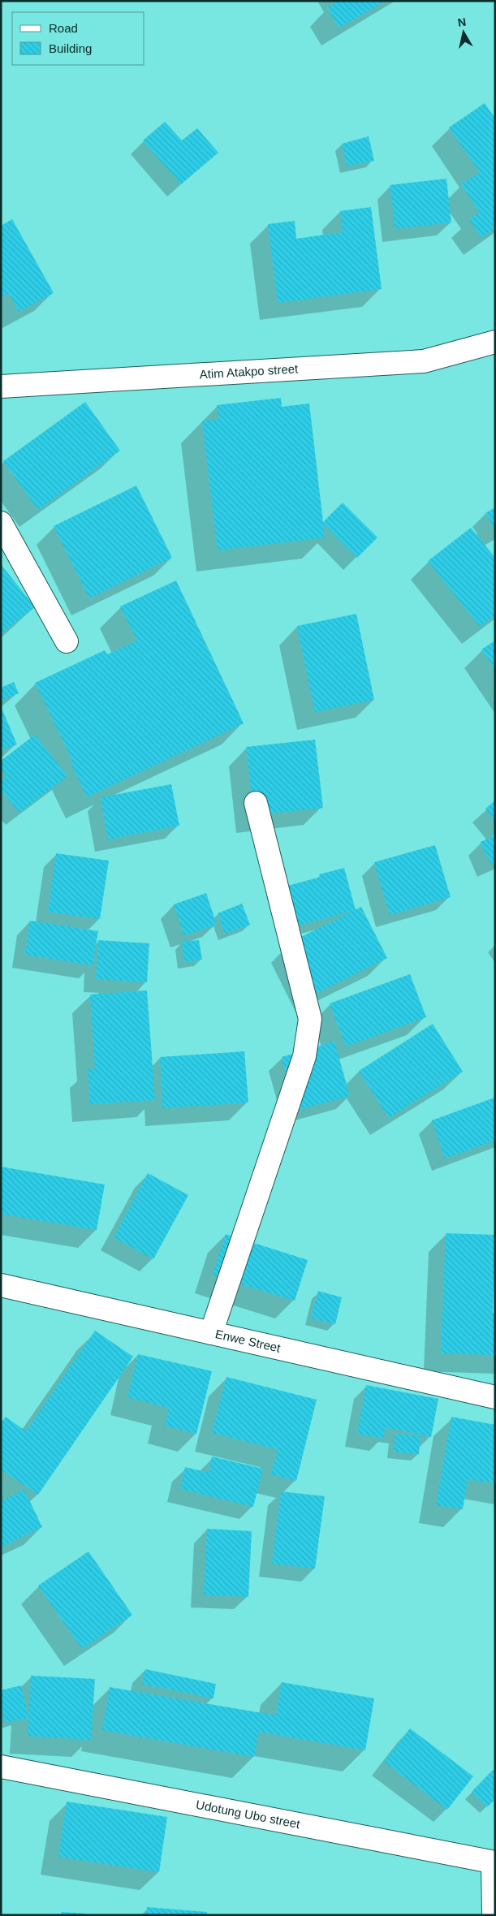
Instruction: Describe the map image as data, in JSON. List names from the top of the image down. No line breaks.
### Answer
{"streets":{"street":["Atim Atakpo street","Enwe Street","Udotung Ubo street"]},"legend":["Road","Building"],"north":"top"}
